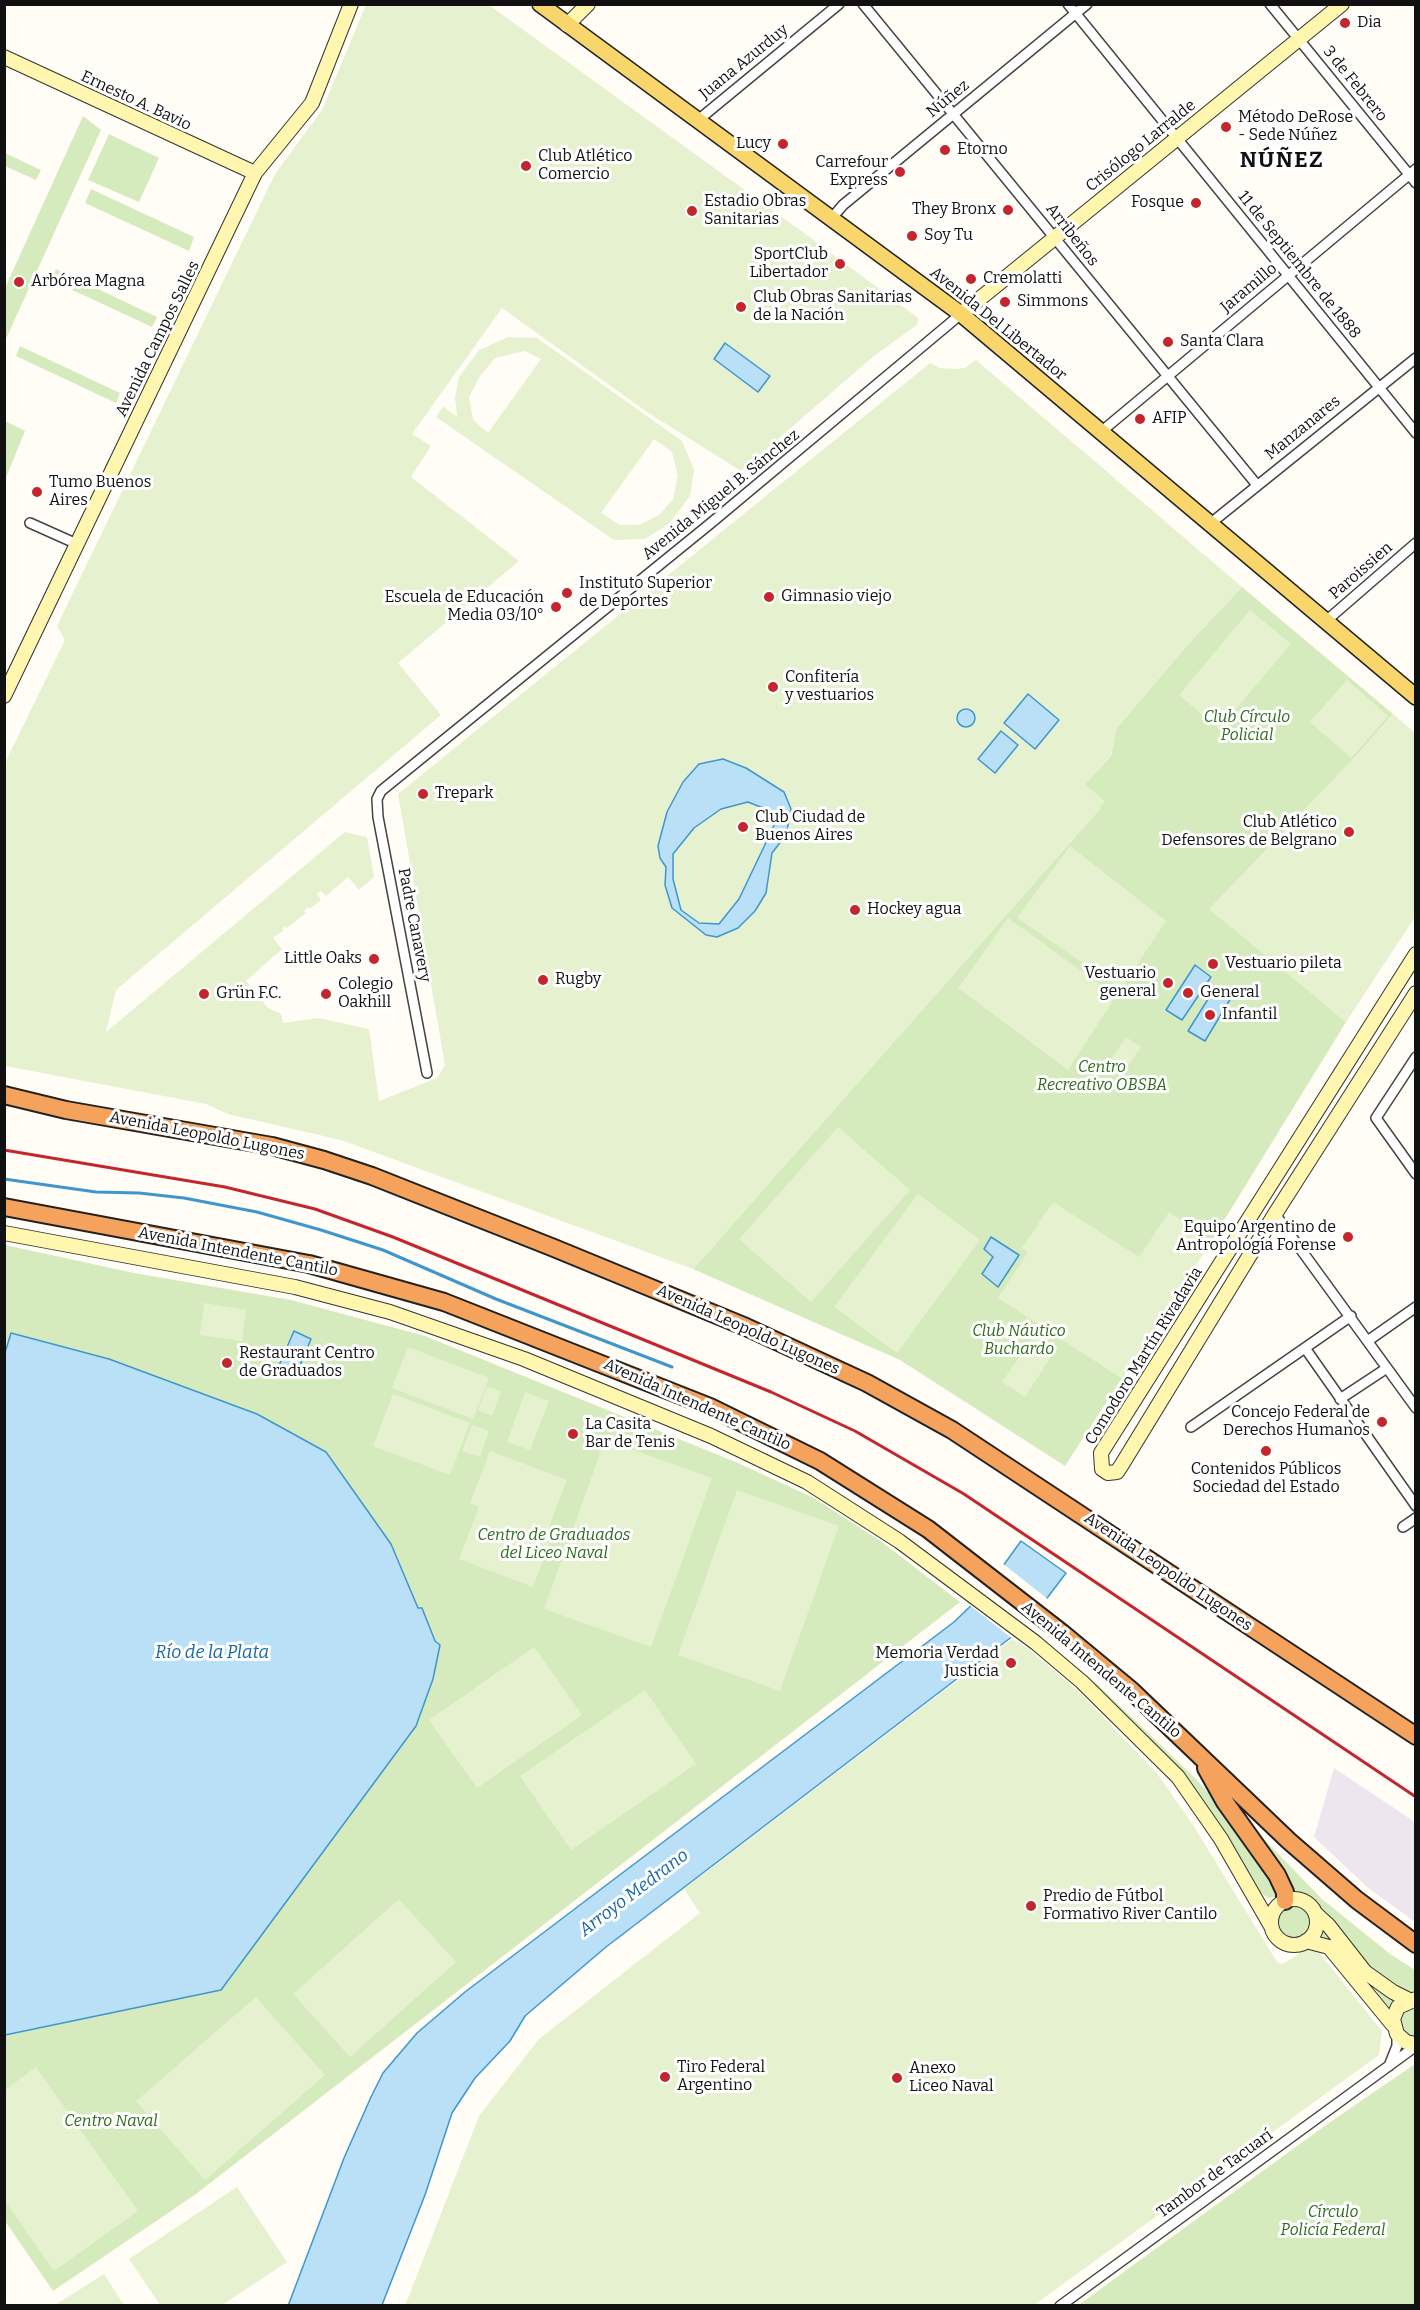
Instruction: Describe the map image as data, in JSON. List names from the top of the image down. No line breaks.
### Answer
{"streets":{"highway":["Avenida Leopoldo Lugones","Avenida Intendente Cantilo"],"main road":["Avenida Del Libertador"],"street":["Juana Azurduy","3 de Febrero","Núñez","Ernesto A. Bavio","Crisólogo Larralde","Arribeños","11 de Septiembre de 1888","Jaramillo","Avenida Campos Salles","Manzanares","Avenida Miguel B. Sánchez","Paroissien","Padre Canavery","Comodoro Martín Rivadavia","Tambor de Tacuarí"]},"crossings":[["Juana Azurduy","Avenida Del Libertador"],["3 de Febrero","Crisólogo Larralde"],["3 de Febrero","Jaramillo"],["Núñez","Arribeños"],["Núñez","11 de Septiembre de 1888"],["Núñez","Avenida Del Libertador"],["Ernesto A. Bavio","Avenida Campos Salles"],["Crisólogo Larralde","Arribeños"],["Crisólogo Larralde","11 de Septiembre de 1888"],["Crisólogo Larralde","Avenida Del Libertador"],["Crisólogo Larralde","Avenida Miguel B. Sánchez"],["Arribeños","Jaramillo"],["Arribeños","Manzanares"],["11 de Septiembre de 1888","Jaramillo"],["11 de Septiembre de 1888","Manzanares"],["Jaramillo","Avenida Del Libertador"],["Avenida Del Libertador","Manzanares"],["Avenida Del Libertador","Avenida Miguel B. Sánchez"],["Avenida Del Libertador","Paroissien"],["Avenida Miguel B. Sánchez","Padre Canavery"]],"districts":["NÚÑEZ"],"water":["Río de la Plata","Arroyo Medrano"],"parks":["Club Círculo Policial","Centro Recreativo OBSBA","Club Náutico Buchardo","Centro de Graduados del Liceo Naval","Centro Naval","Círculo Policía Federal"],"places":["Dia","Método DeRose - Sede Núñez","Lucy","Etorno","Club Atlético Comercio","Carrefour Express","Fosque","They Bronx","Estadio Obras Sanitarias","Soy Tu","SportClub Libertador","Cremolatti","Arbórea Magna","Simmons","Club Obras Sanitarias de la Nación","Santa Clara","AFIP","Tumo Buenos Aires","Instituto Superior de Deportes","Gimnasio viejo","Escuela de Educación Media 03/10°","Confitería y vestuarios","Trepark","Club Ciudad de Buenos Aires","Club Atlético Defensores de Belgrano","Hockey agua","Little Oaks","Vestuario pileta","Rugby","Vestuario general","General","Grün F.C.","Colegio Oakhill","Infantil","Equipo Argentino de Antropología Forense","Restaurant Centro de Graduados","Concejo Federal de Derechos Humanos","La Casita Bar de Tenis","Contenidos Públicos Sociedad del Estado","Memoria Verdad Justicia","Predio de Fútbol Formativo River Cantilo","Tiro Federal Argentino","Anexo Liceo Naval"]}
